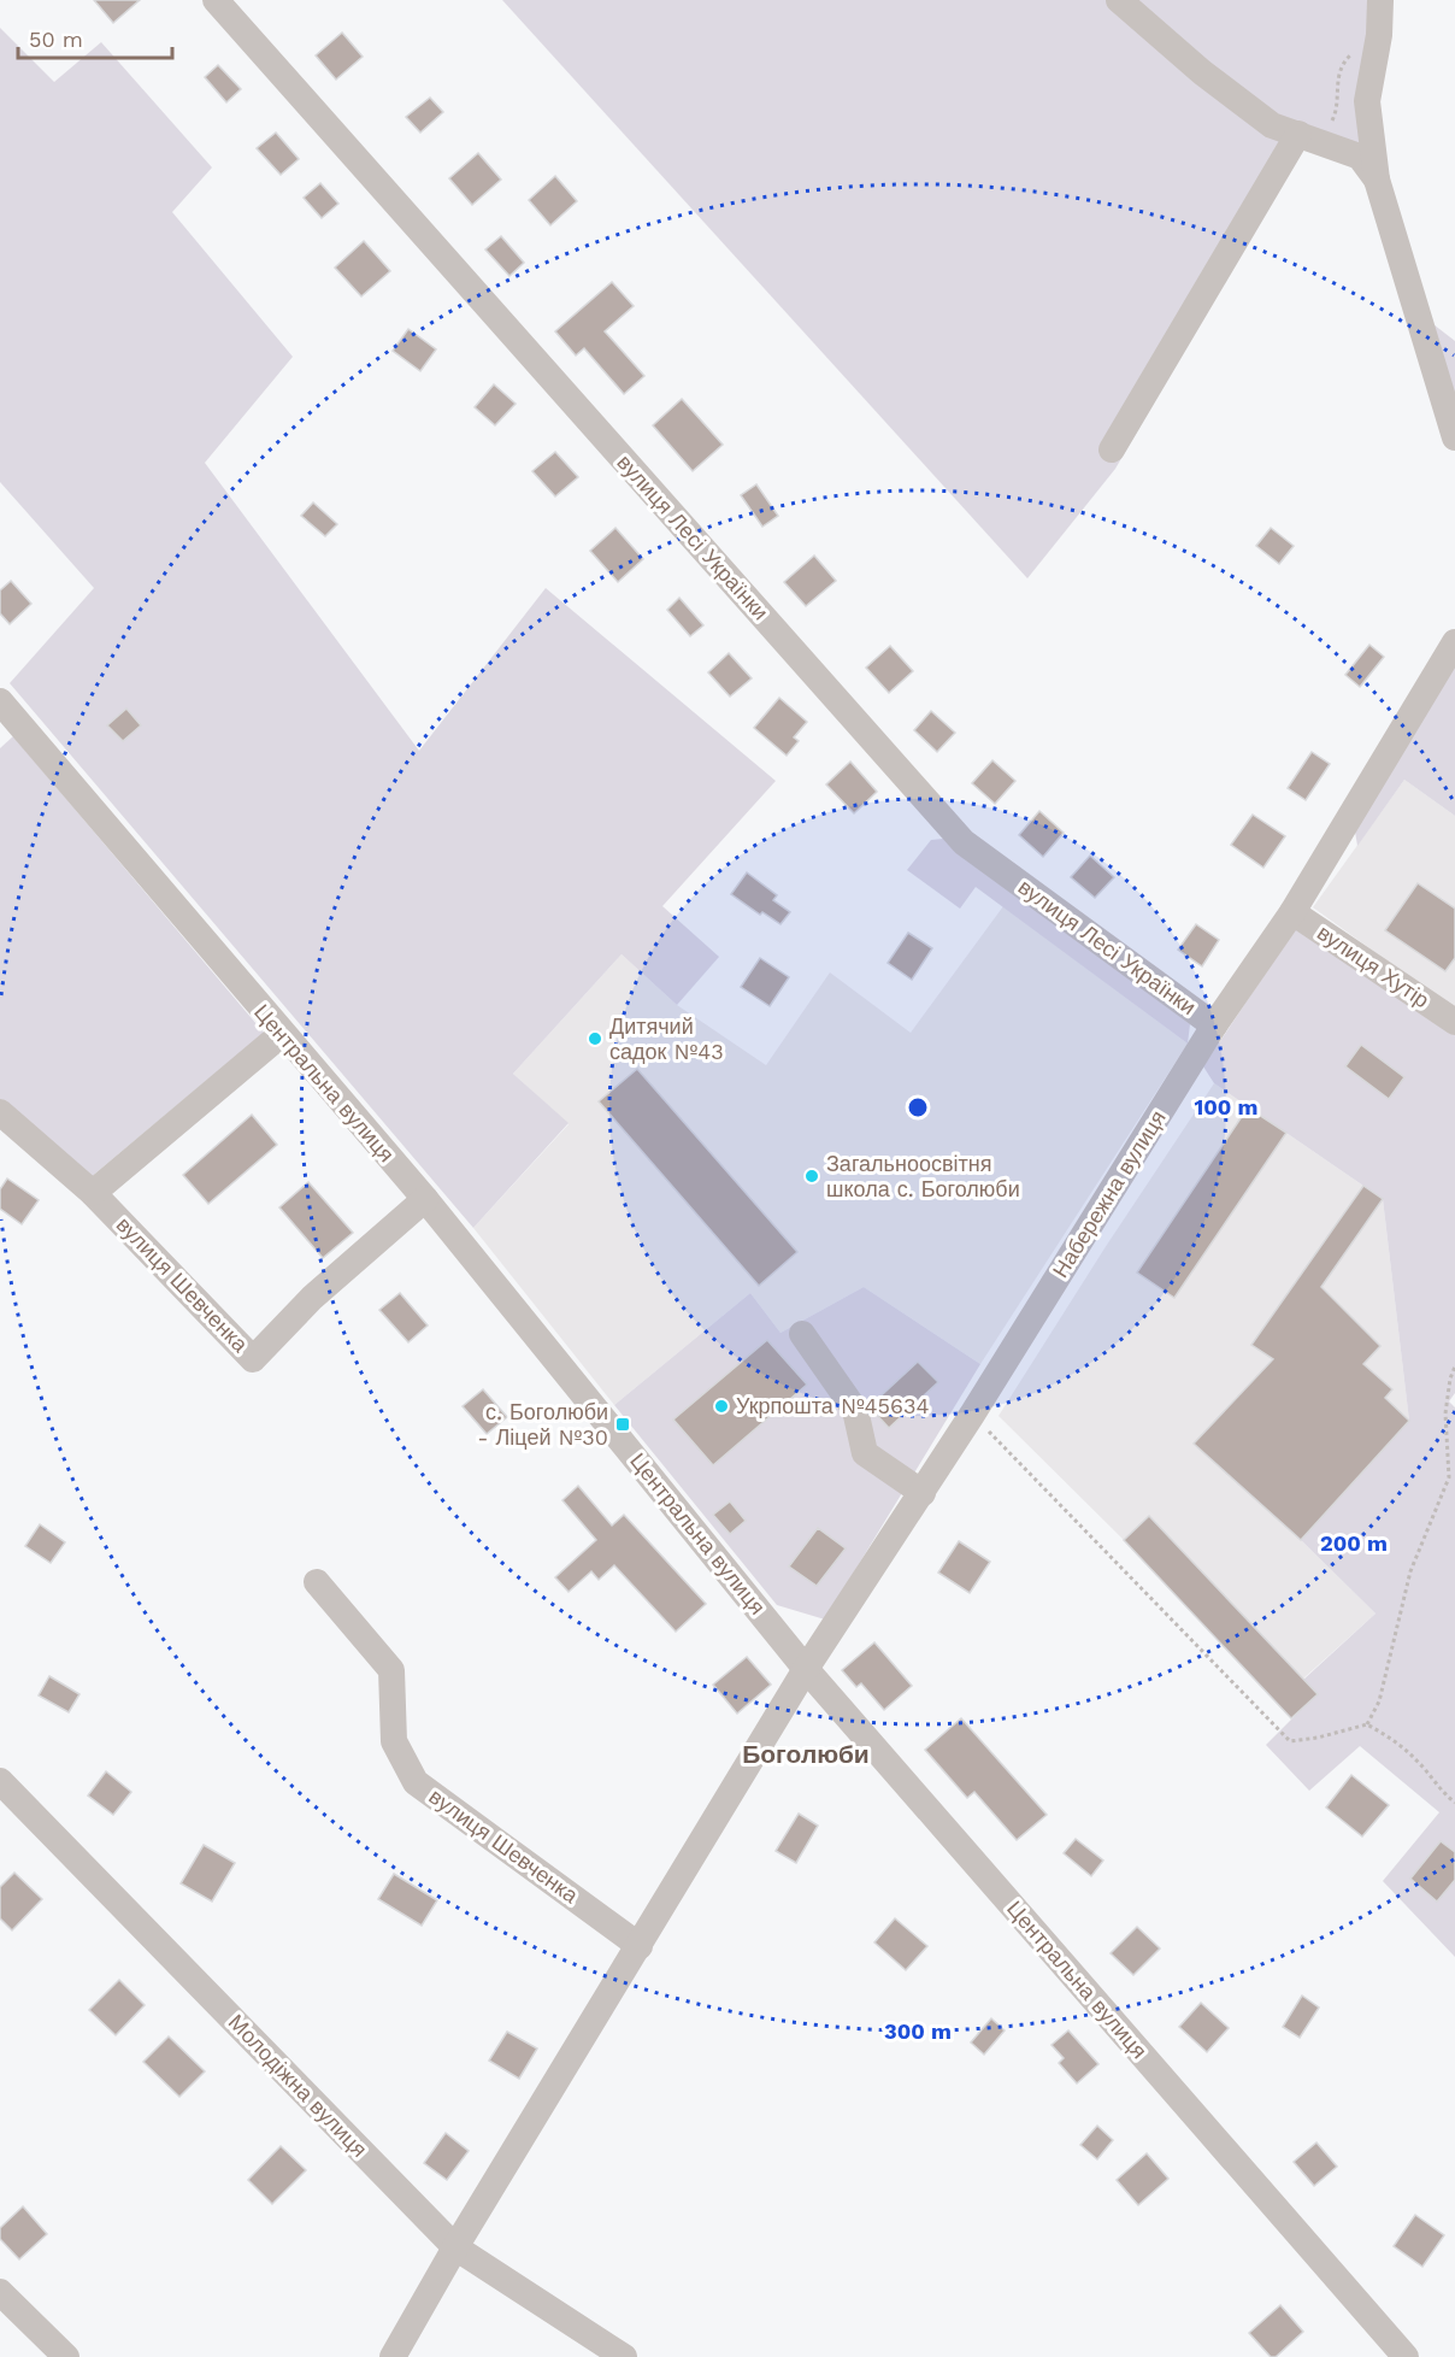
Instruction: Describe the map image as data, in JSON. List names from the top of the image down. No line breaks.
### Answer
{"streets":{"street":["вулиця Лесі Українки","вулиця Хутір","Центральна вулиця","Набережна вулиця","вулиця Шевченка","Молодіжна вулиця"]},"crossings":[["вулиця Лесі Українки","Набережна вулиця"],["вулиця Хутір","Набережна вулиця"],["Центральна вулиця","Набережна вулиця"],["Центральна вулиця","вулиця Шевченка"]],"districts":["Боголюби"],"places":{"other":["Дитячий садок №43","Загальноосвітня школа с. Боголюби","Укрпошта №45634"],"transit":["с. Боголюби - Ліцей №30"]},"scale_bar":"50 m","rings":["100 m","200 m","300 m"]}
